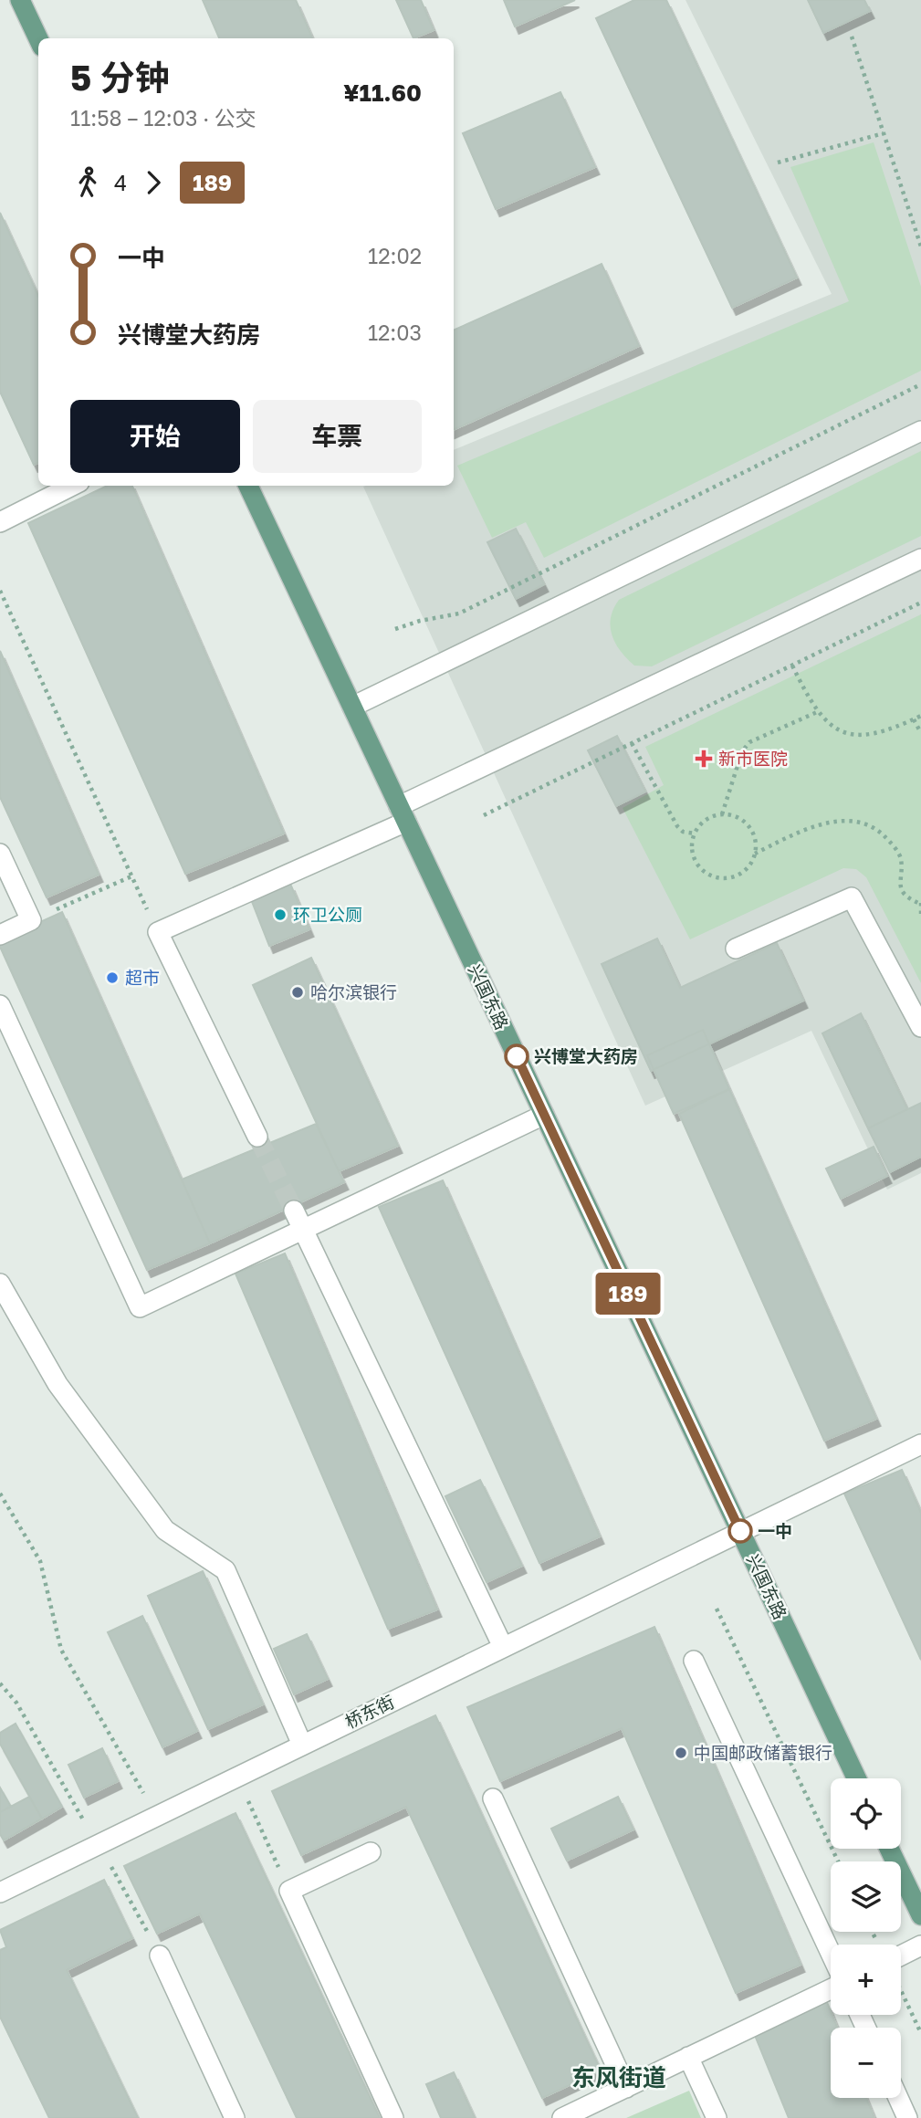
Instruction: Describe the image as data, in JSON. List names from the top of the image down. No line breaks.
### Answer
{"streets":{"main road":["兴国东路"],"street":["桥东街"]},"crossings":[["兴国东路","桥东街"]],"districts":["东风街道"],"places":{"health":["新市医院"],"other":["环卫公厕","超市","哈尔滨银行","兴博堂大药房","一中","中国邮政储蓄银行"]},"lines":["bus line 189"],"page":{"on_map":"189","heading":["5 分钟","11:58 – 12:03 · 公交","¥11.60"],"legs":["4","189"],"list":[{"name":"一中","value":"12:02"},{"name":"兴博堂大药房","value":"12:03"}],"buttons":["开始","车票"],"map_buttons":["+","−"]}}
